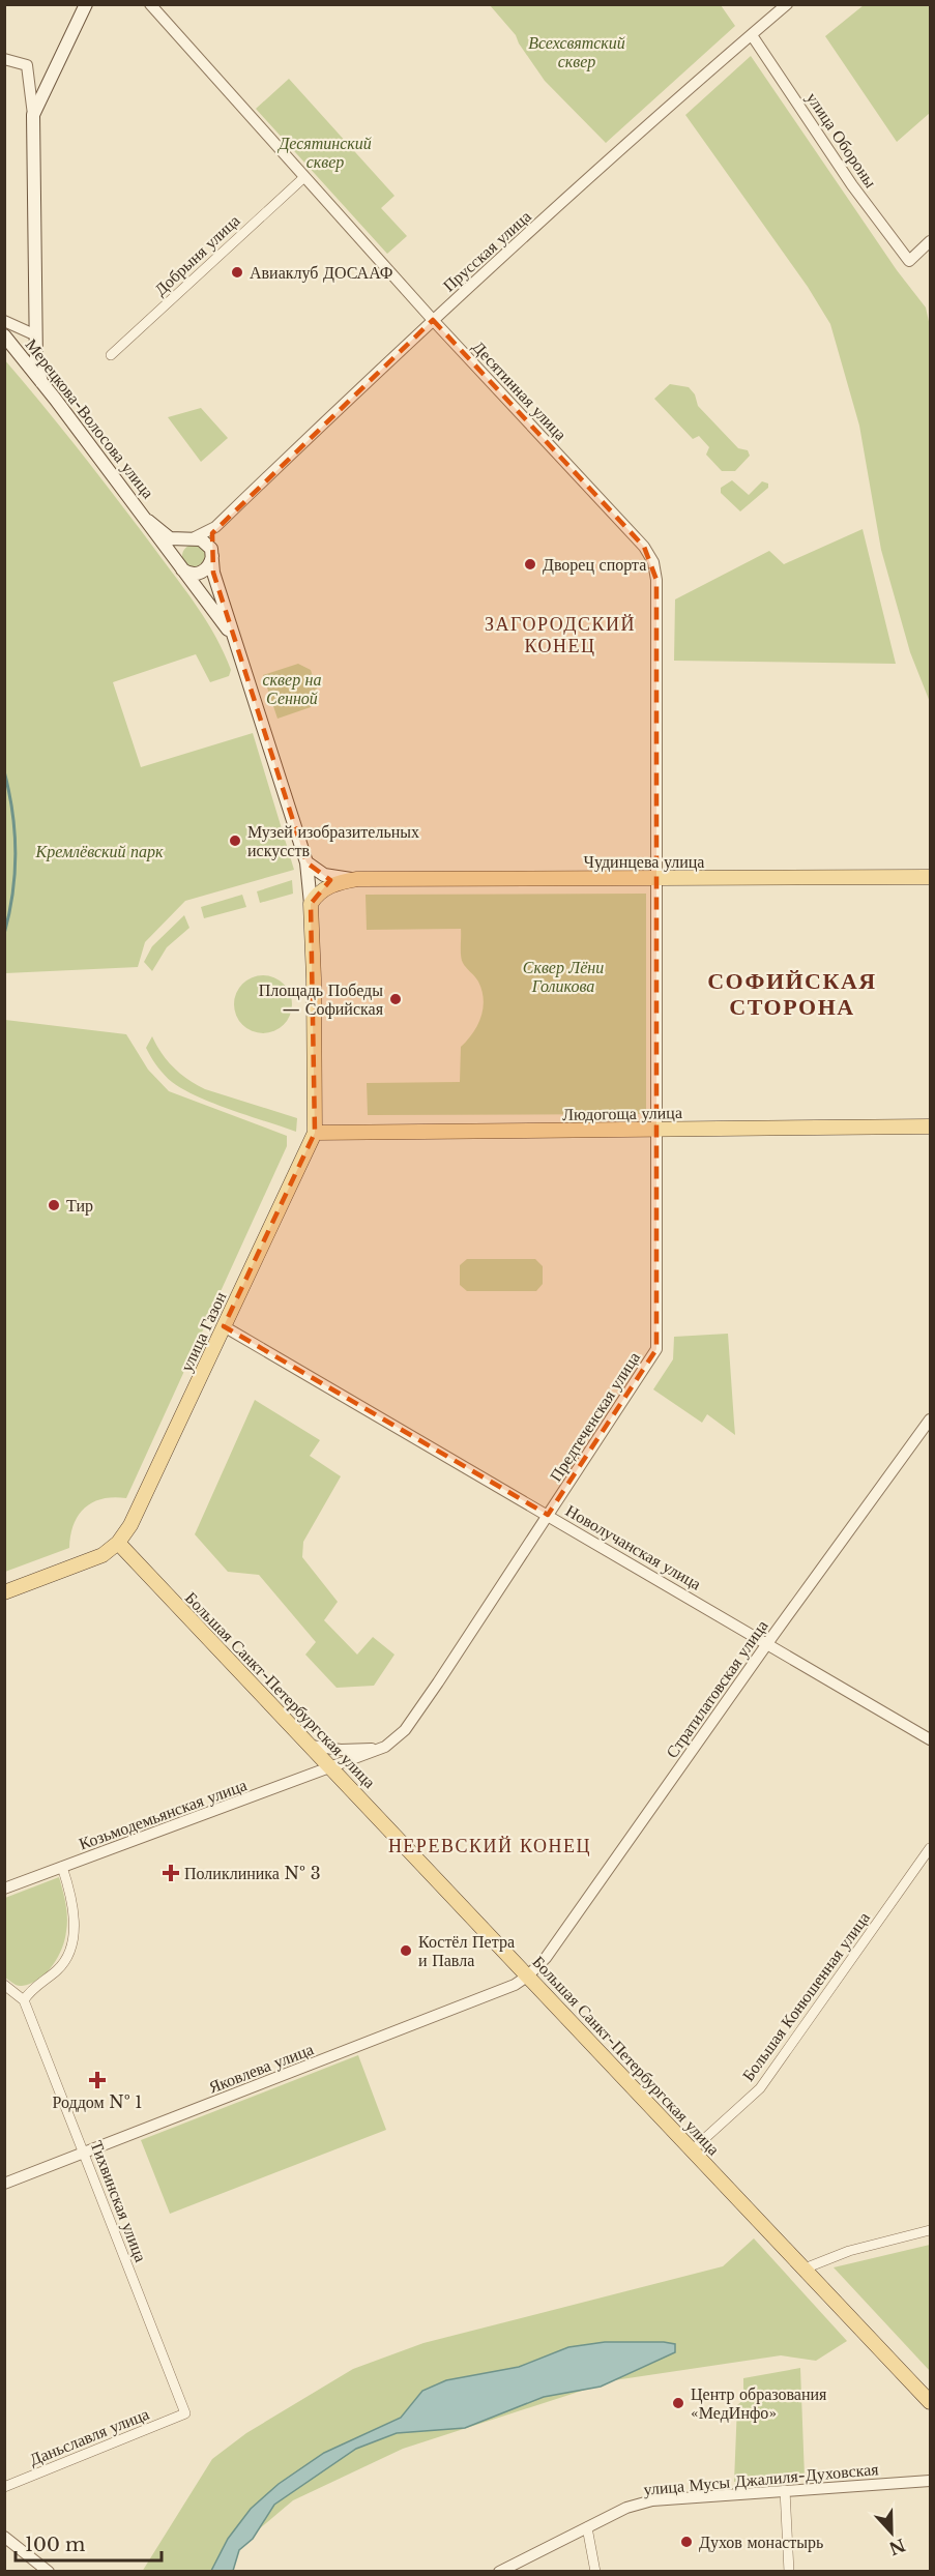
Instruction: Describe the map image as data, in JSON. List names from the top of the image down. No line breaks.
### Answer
{"streets":{"main road":["Мерецкова-Волосова улица","Чудинцева улица","Людогоща улица","улица Газон","Большая Санкт-Петербургская улица"],"street":["улица Обороны","Прусская улица","Добрыня улица","Десятинная улица","Предтеченская улица","Новолучанская улица","Стратилатовская улица","Козьмодемьянская улица","Большая Конюшенная улица","Яковлева улица","Тихвинская улица","Даньславля улица","улица Мусы Джалиля-Духовская"]},"crossings":[["улица Обороны","Прусская улица"],["Прусская улица","Десятинная улица"],["Прусская улица","Мерецкова-Волосова улица"],["Добрыня улица","Десятинная улица"],["Десятинная улица","Чудинцева улица"],["Десятинная улица","Предтеченская улица"],["Мерецкова-Волосова улица","Чудинцева улица"],["Чудинцева улица","Предтеченская улица"],["Людогоща улица","улица Газон"],["Людогоща улица","Предтеченская улица"],["улица Газон","Новолучанская улица"],["улица Газон","Большая Санкт-Петербургская улица"],["Предтеченская улица","Новолучанская улица"],["Предтеченская улица","Большая Санкт-Петербургская улица"],["Предтеченская улица","Козьмодемьянская улица"],["Новолучанская улица","Стратилатовская улица"],["Стратилатовская улица","Большая Санкт-Петербургская улица"],["Стратилатовская улица","Яковлева улица"],["Большая Санкт-Петербургская улица","Козьмодемьянская улица"],["Большая Санкт-Петербургская улица","Большая Конюшенная улица"],["Большая Санкт-Петербургская улица","Яковлева улица"],["Яковлева улица","Тихвинская улица"],["Тихвинская улица","Даньславля улица"]],"districts":["ЗАГОРОДСКИЙ КОНЕЦ","СОФИЙСКАЯ СТОРОНА","НЕРЕВСКИЙ КОНЕЦ"],"parks":["Всехсвятский сквер","Десятинский сквер","сквер на Сенной","Кремлёвский парк","Сквер Лёни Голикова"],"places":{"other":["Авиаклуб ДОСААФ","Дворец спорта","Музей изобразительных искусств","Площадь Победы — Софийская","Тир","Костёл Петра и Павла","Центр образования «МедИнфо»","Духов монастырь"],"health":["Поликлиника № 3","Роддом № 1"]},"scale_bar":"100 m","north":"bottom"}
